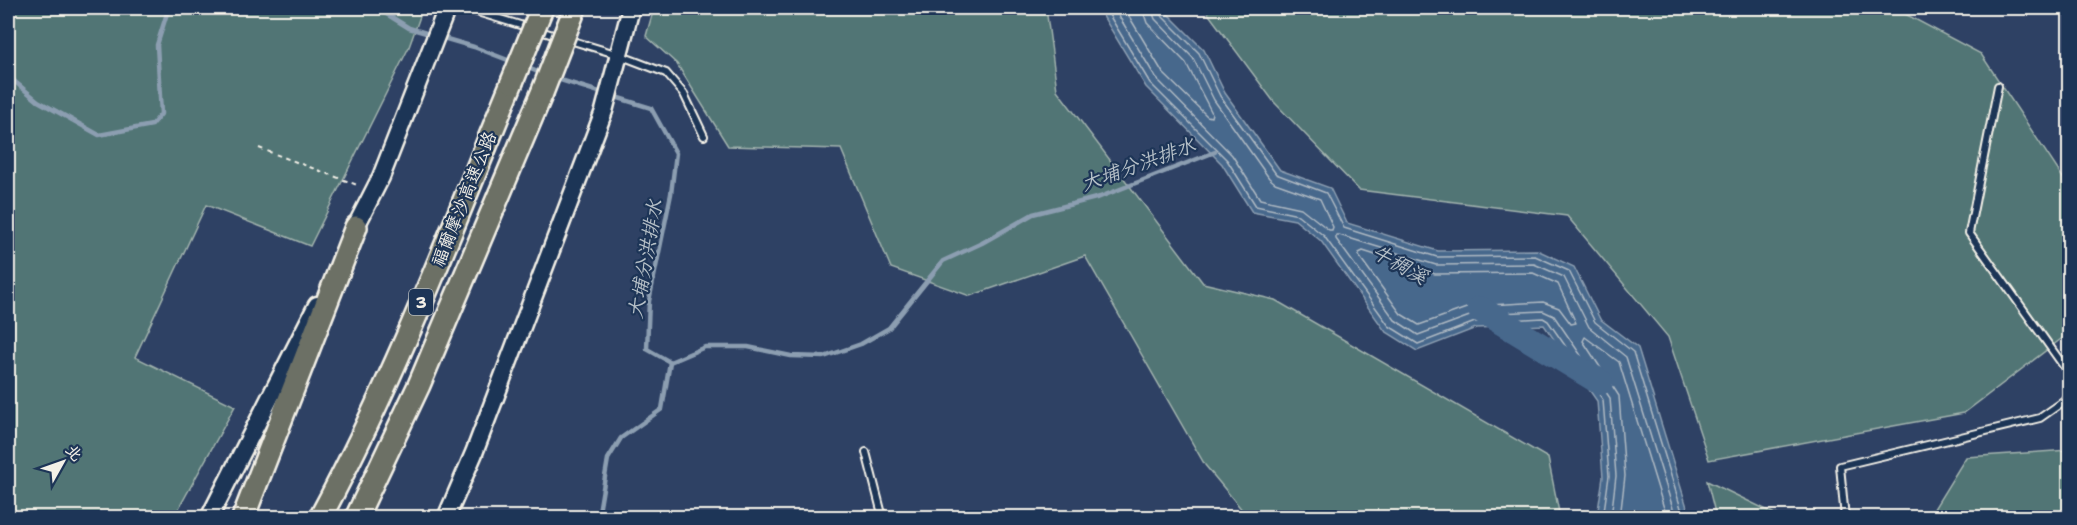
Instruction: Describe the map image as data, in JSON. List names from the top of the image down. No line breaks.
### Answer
{"streets":{"highway":["福爾摩沙高速公路","3"]},"water":["大埔分洪排水","牛稠溪"],"north":"top right"}
